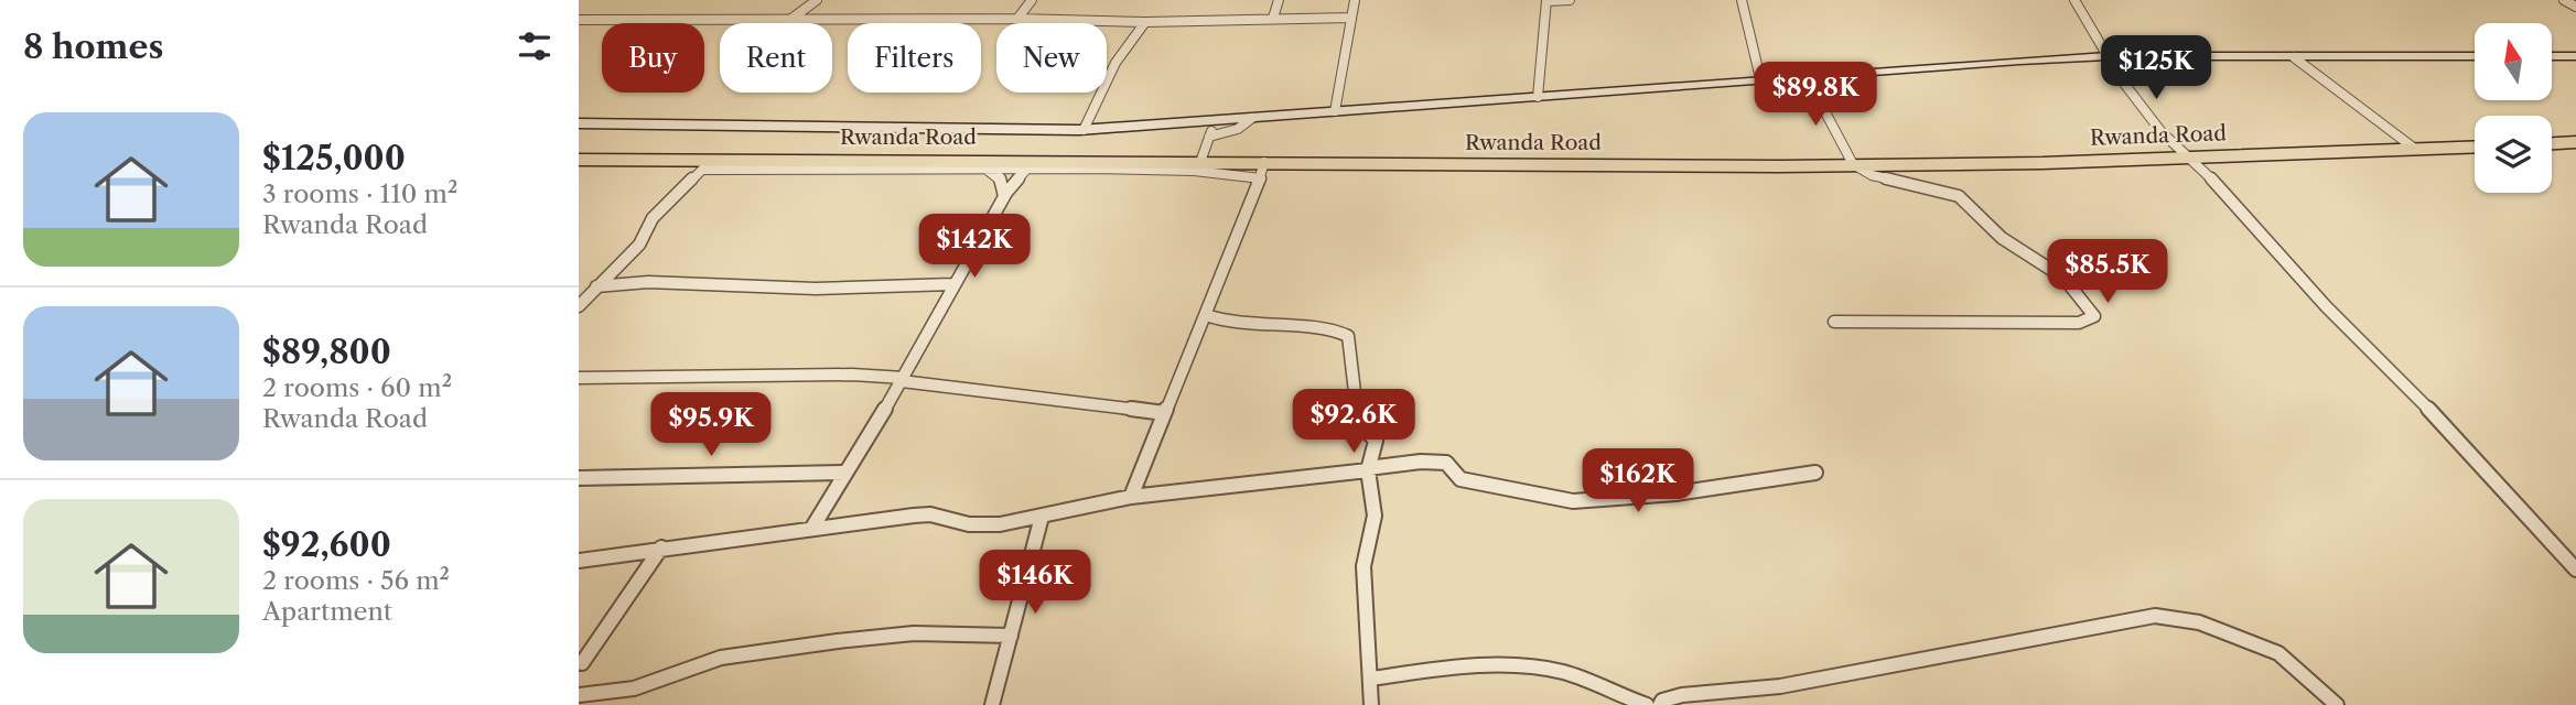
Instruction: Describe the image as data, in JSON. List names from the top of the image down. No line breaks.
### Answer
{"streets":{"highway":["Rwanda Road"]},"north":"top","page":{"heading":"8 homes","chip":["Buy","Rent","Filters","New"],"price":["$125K","$89.8K","$142K","$85.5K","$92.6K","$95.9K","$162K","$146K"],"list":[{"name":"$125,000","note":"3 rooms · 110 m² · Rwanda Road"},{"name":"$89,800","note":"2 rooms · 60 m² · Rwanda Road"},{"name":"$92,600","note":"2 rooms · 56 m² · Apartment"}]}}
